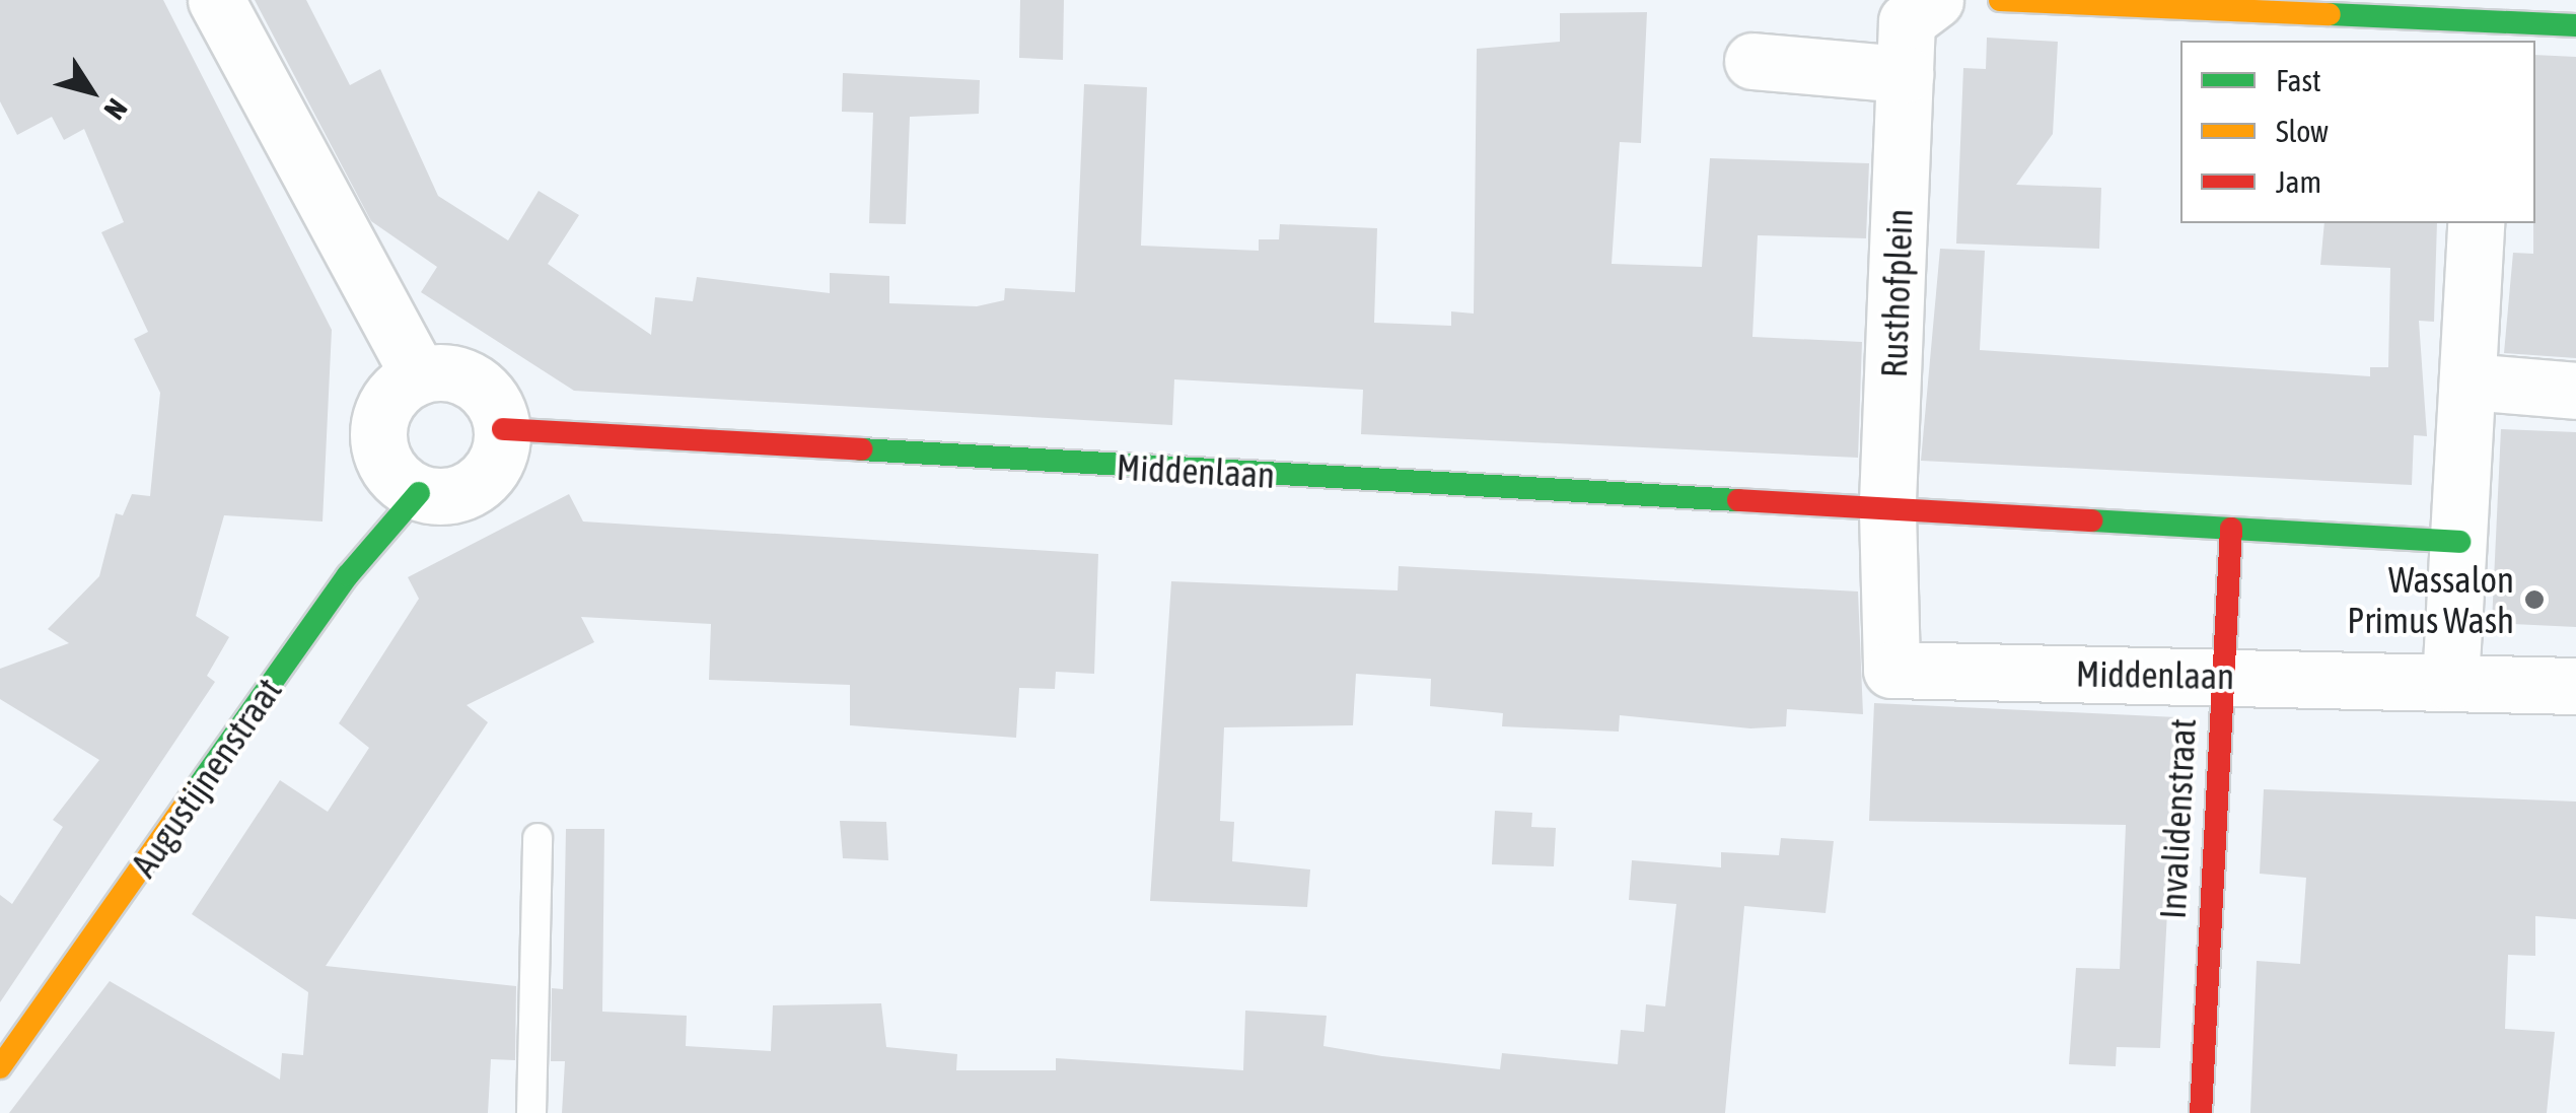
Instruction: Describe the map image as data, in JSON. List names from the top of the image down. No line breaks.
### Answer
{"streets":{"street":["Rusthofplein","Middenlaan","Augustijnenstraat","Invalidenstraat"]},"crossings":[["Rusthofplein","Middenlaan"],["Middenlaan","Augustijnenstraat"],["Middenlaan","Invalidenstraat"]],"places":["Wassalon Primus Wash"],"legend":["Fast","Slow","Jam"],"north":"bottom right"}
